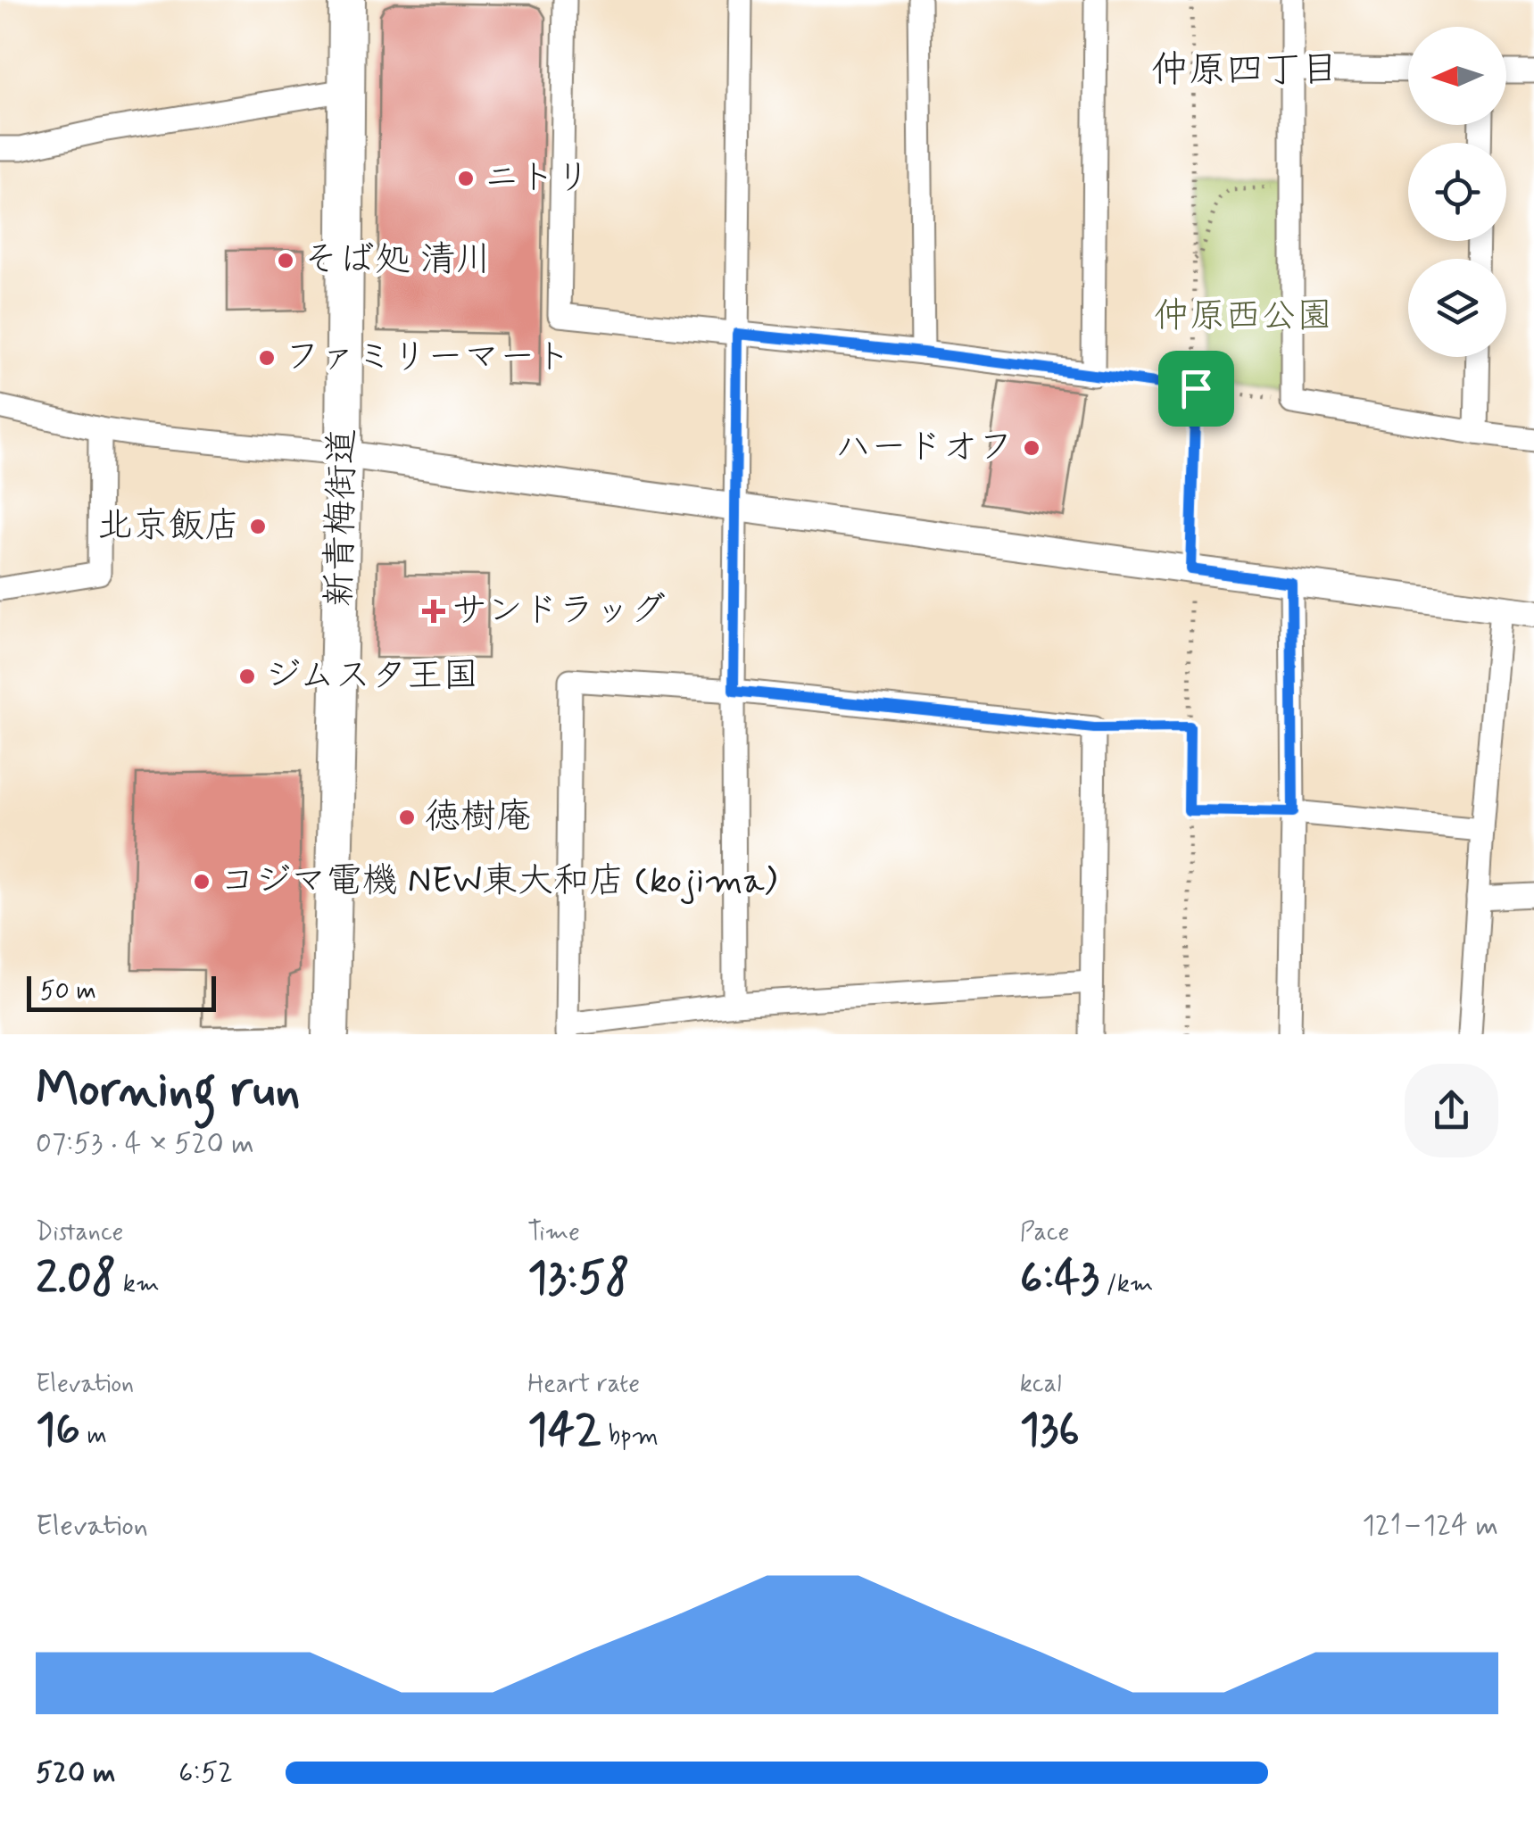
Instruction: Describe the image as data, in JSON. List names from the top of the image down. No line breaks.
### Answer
{"streets":{"main road":["新青梅街道"]},"districts":["仲原四丁目"],"parks":["仲原西公園"],"places":{"other":["ニトリ","そば処 清川","ファミリーマート","ハードオフ","北京飯店","ジムスタ王国","徳樹庵","コジマ電機 NEW東大和店 (kojima)"],"health":["サンドラッグ"]},"scale_bar":"50 m","north":"left","page":{"scale":"50 m","heading":["Morning run","07:53 · 4 × 520 m"],"stats":[["Distance","2.08 km"],["Time","13:58"],["Pace","6:43 /km"],["Elevation","16 m"],["Heart rate","142 bpm"],["kcal","136"]],"chart":["Elevation","121–124 m"],"list":[{"name":"520 m","note":"6:52"}]}}
